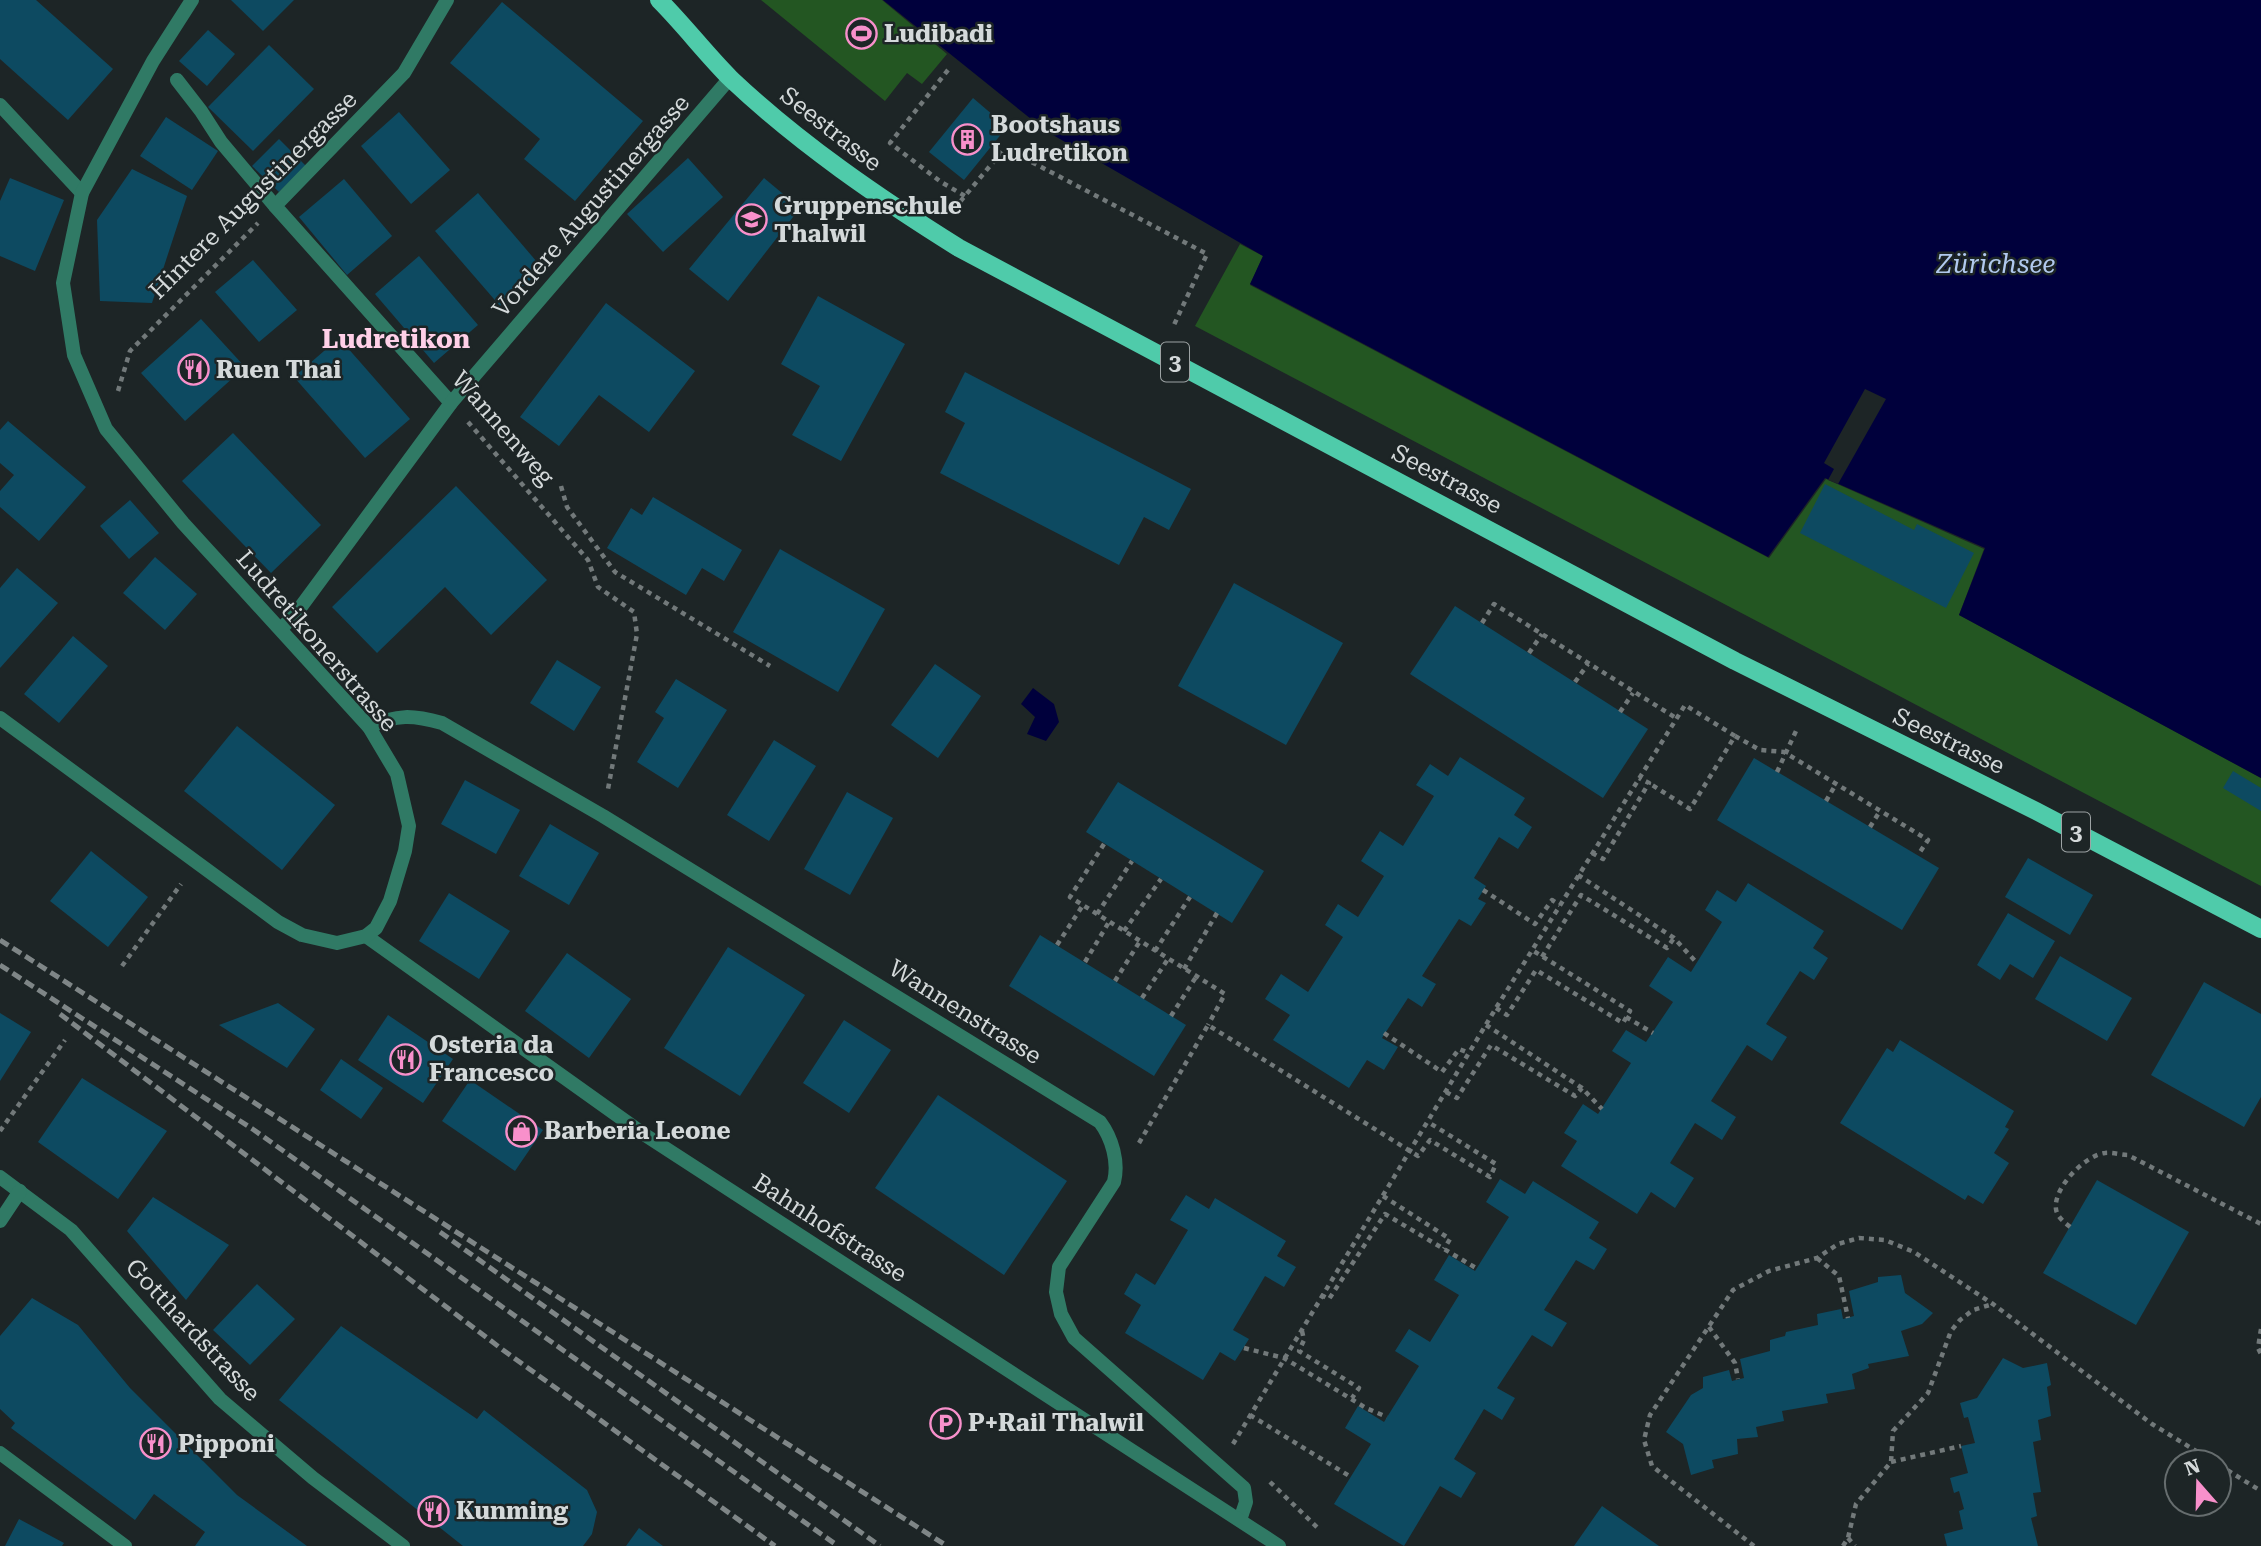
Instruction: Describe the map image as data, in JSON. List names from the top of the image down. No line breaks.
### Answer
{"streets":{"main road":["Seestrasse","3"],"street":["Hintere Augustinergasse","Vordere Augustinergasse","Wannenweg","Ludretikonerstrasse","Wannenstrasse","Bahnhofstrasse","Gotthardstrasse"]},"crossings":[["Seestrasse","Vordere Augustinergasse"],["Hintere Augustinergasse","Wannenweg"],["Hintere Augustinergasse","Ludretikonerstrasse"],["Vordere Augustinergasse","Wannenweg"],["Vordere Augustinergasse","Ludretikonerstrasse"],["Wannenweg","Wannenstrasse"],["Ludretikonerstrasse","Wannenstrasse"],["Ludretikonerstrasse","Bahnhofstrasse"]],"districts":["Ludretikon"],"water":["Zürichsee"],"places":{"sports":["Ludibadi"],"building":["Bootshaus Ludretikon"],"school or university":["Gruppenschule Thalwil"],"restaurant":["Ruen Thai","Osteria da Francesco","Pipponi","Kunming"],"shop":["Barberia Leone"],"parking":["P+Rail Thalwil"]},"north":"top"}
